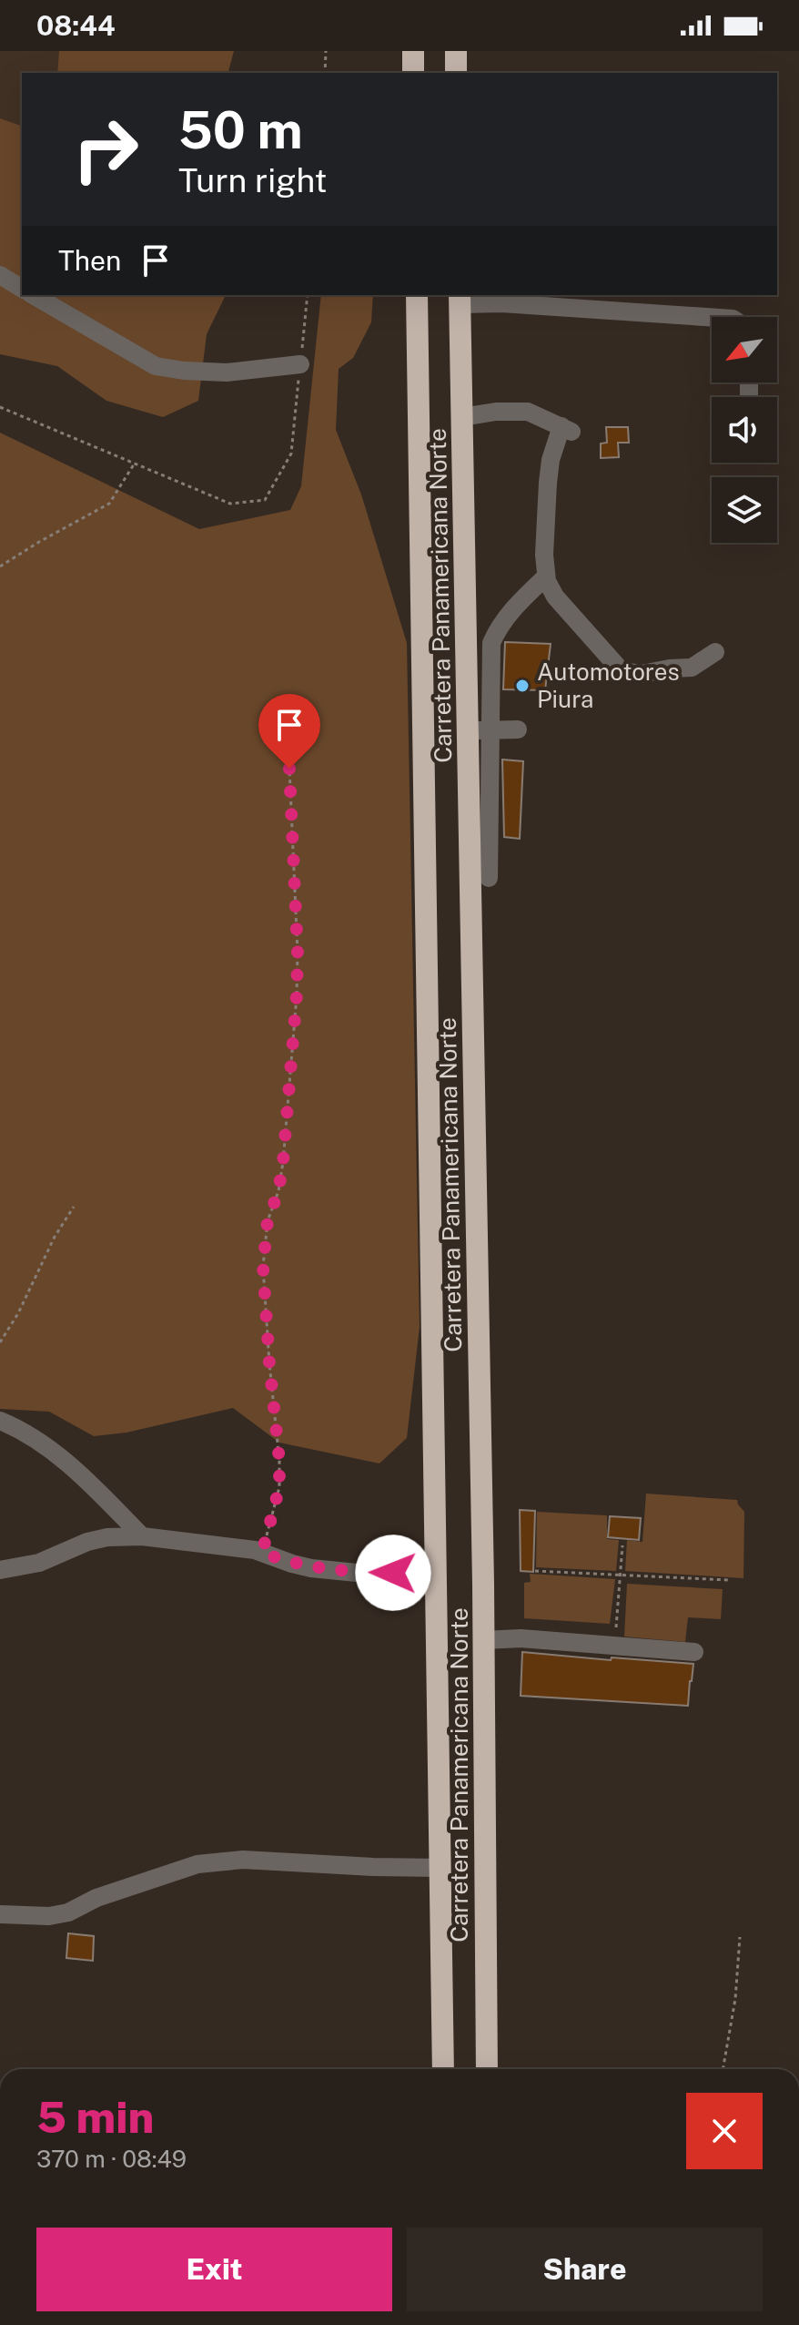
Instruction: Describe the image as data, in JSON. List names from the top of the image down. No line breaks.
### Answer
{"streets":{"highway":["Carretera Panamericana Norte"]},"places":["Automotores Piura"],"north":"bottom left","page":{"status":"08:44","turn":["50 m","Turn right"],"then":"Then","heading":["5 min","370 m · 08:49"],"buttons":["Exit","Share"]}}
